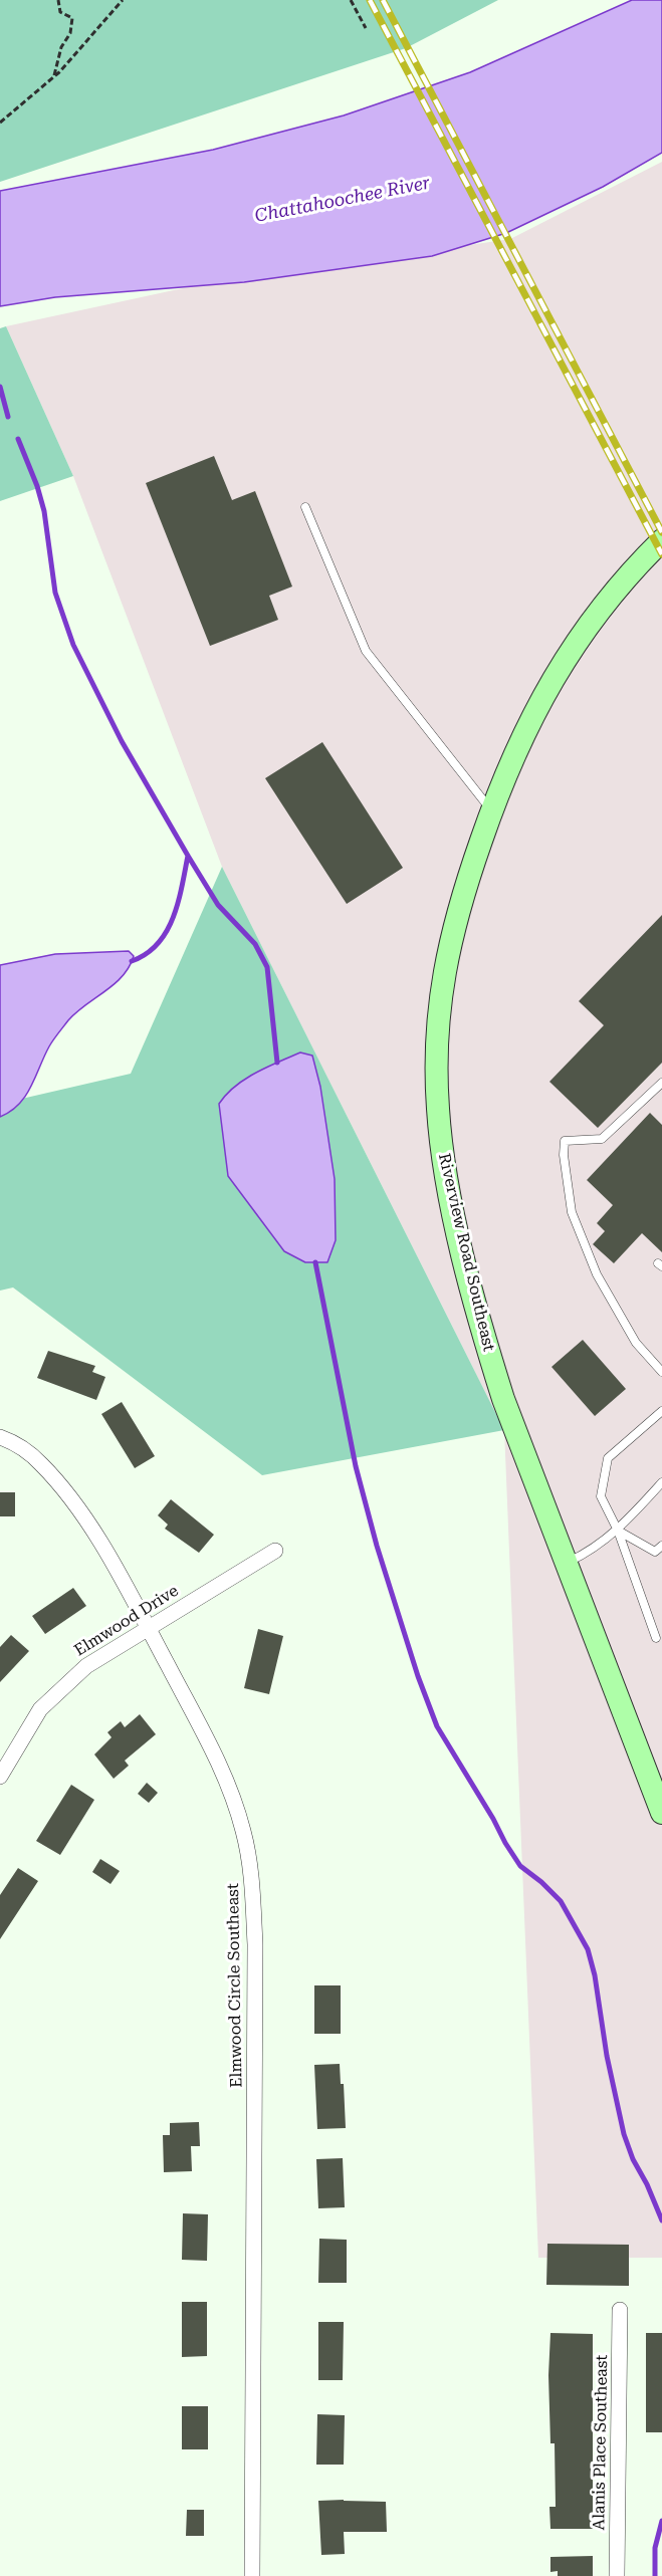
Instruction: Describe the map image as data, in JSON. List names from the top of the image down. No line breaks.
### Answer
{"streets":{"street":["Riverview Road Southeast","Elmwood Drive","Elmwood Circle Southeast","Alanis Place Southeast"]},"crossings":[["Elmwood Drive","Elmwood Circle Southeast"]],"water":["Chattahoochee River"]}
